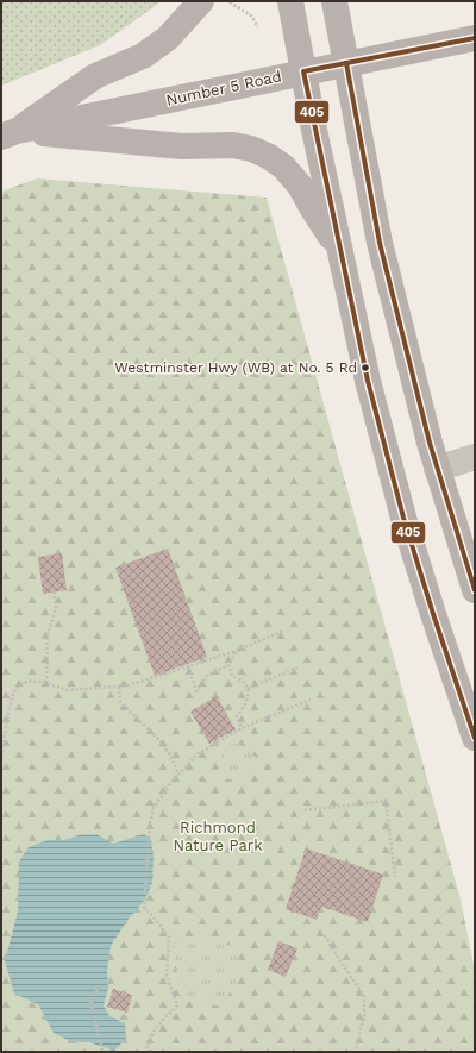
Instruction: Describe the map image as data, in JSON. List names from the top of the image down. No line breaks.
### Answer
{"streets":{"main road":["Number 5 Road"]},"parks":["Richmond Nature Park"],"places":["Westminster Hwy (WB) at No. 5 Rd"],"lines":["transit line 405"]}
